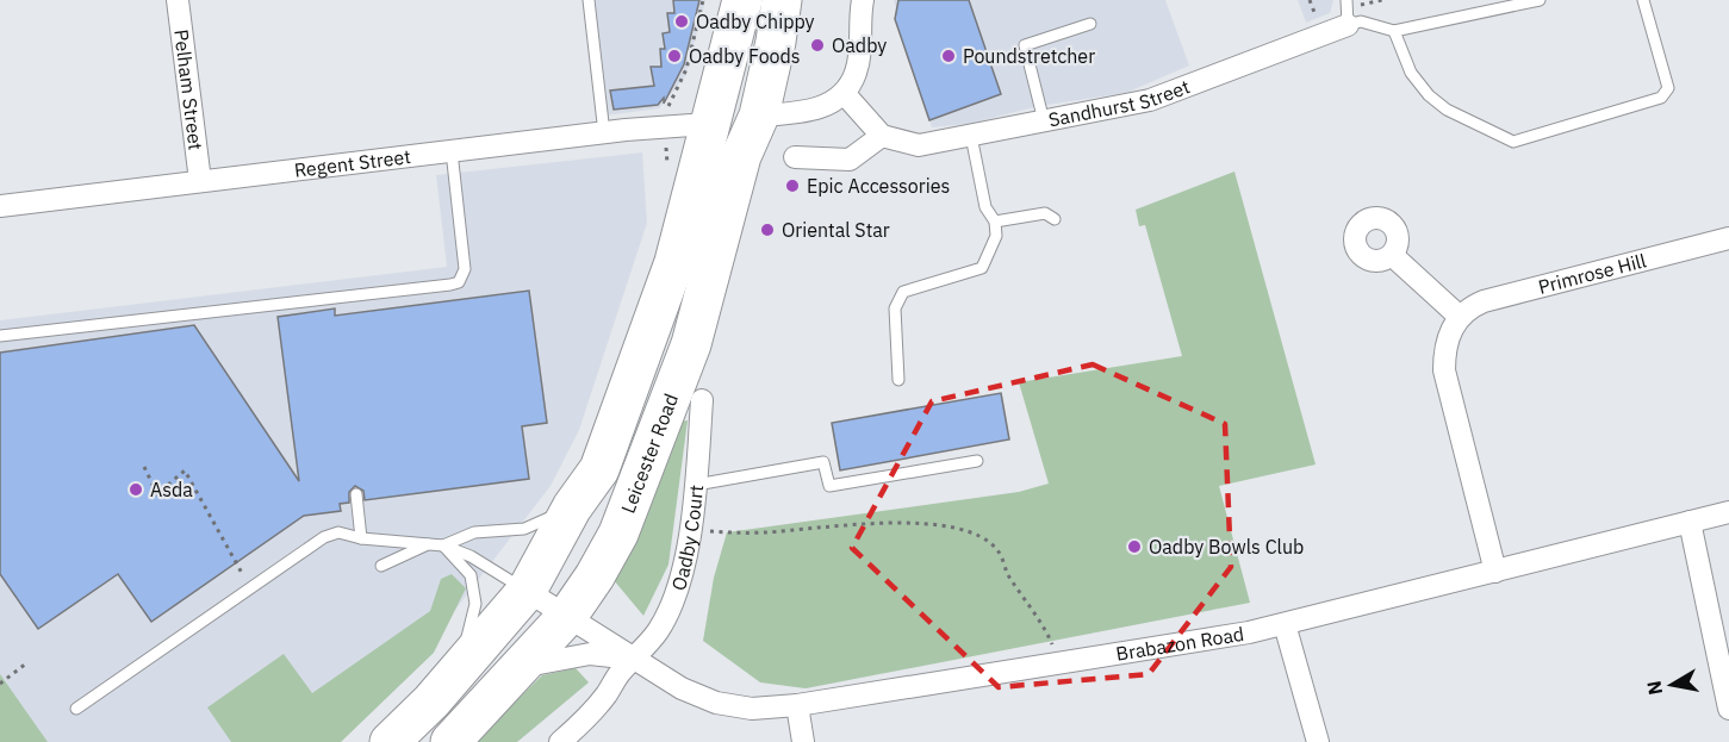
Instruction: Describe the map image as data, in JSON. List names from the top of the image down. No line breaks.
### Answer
{"streets":{"highway":["Leicester Road"],"street":["Pelham Street","Sandhurst Street","Regent Street","Primrose Hill","Oadby Court","Brabazon Road"]},"crossings":[["Pelham Street","Regent Street"],["Regent Street","Leicester Road"],["Leicester Road","Brabazon Road"],["Oadby Court","Brabazon Road"]],"places":["Oadby Chippy","Oadby","Oadby Foods","Poundstretcher","Epic Accessories","Oriental Star","Asda","Oadby Bowls Club"],"north":"left"}
